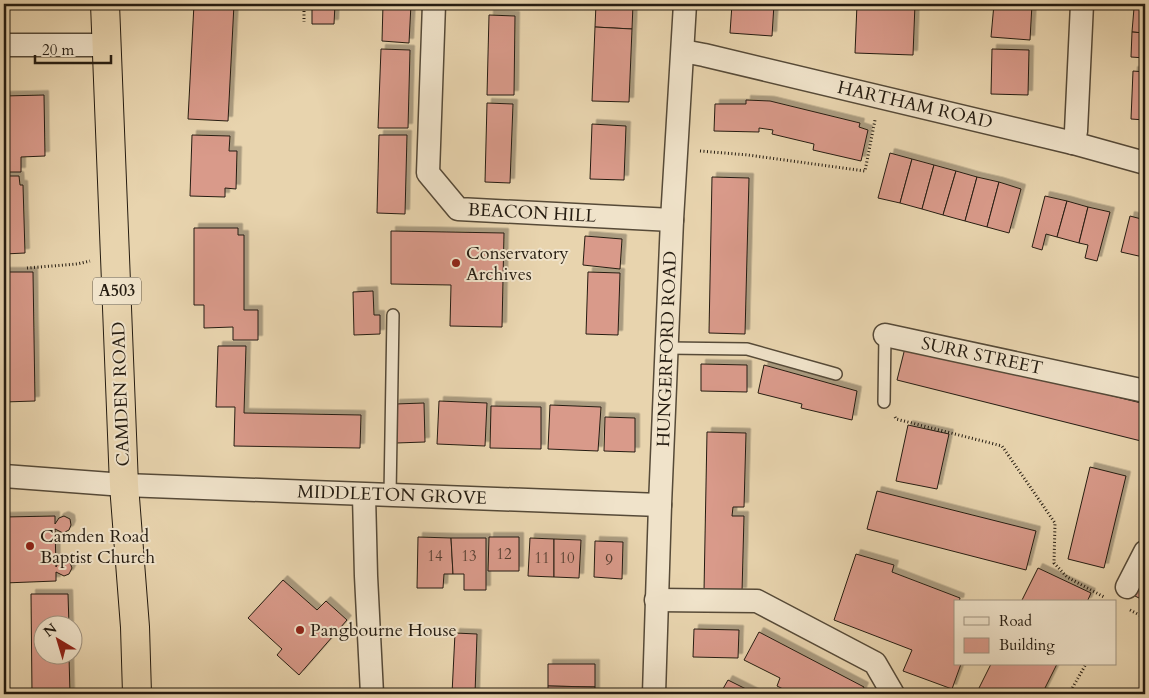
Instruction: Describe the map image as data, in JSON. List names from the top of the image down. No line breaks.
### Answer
{"streets":{"highway":["A503","CAMDEN ROAD"],"street":["HARTHAM ROAD","BEACON HILL","HUNGERFORD ROAD","SURR STREET","MIDDLETON GROVE"]},"crossings":[["HARTHAM ROAD","HUNGERFORD ROAD"],["BEACON HILL","HUNGERFORD ROAD"],["HUNGERFORD ROAD","MIDDLETON GROVE"],["CAMDEN ROAD","MIDDLETON GROVE"]],"places":["Conservatory Archives","Camden Road Baptist Church","Pangbourne House"],"house_numbers":["12","14","13","11","10","9"],"legend":["Road","Building"],"scale_bar":"20 m","north":"top left"}
